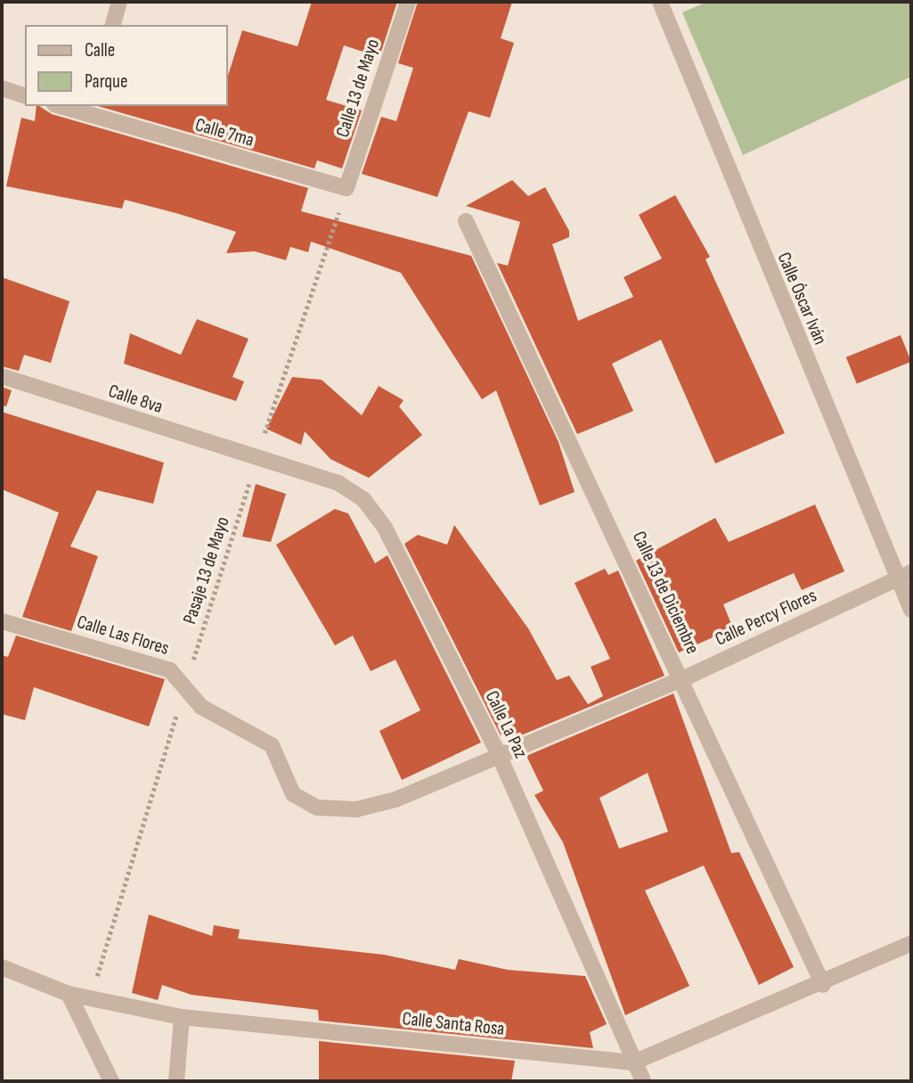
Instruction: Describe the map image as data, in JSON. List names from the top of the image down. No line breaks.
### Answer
{"streets":{"street":["Calle 13 de Mayo","Calle 7ma","Calle Óscar Iván","Calle 8va","Calle 13 de Diciembre","Calle Percy Flores","Calle Las Flores","Calle La Paz","Calle Santa Rosa"],"path":["Pasaje 13 de Mayo"]},"crossings":[["Calle 13 de Mayo","Calle 7ma"],["Calle 13 de Mayo","Pasaje 13 de Mayo"],["Calle 7ma","Pasaje 13 de Mayo"],["Calle Óscar Iván","Calle Percy Flores"],["Calle 8va","Pasaje 13 de Mayo"],["Calle 8va","Calle La Paz"],["Pasaje 13 de Mayo","Calle Las Flores"],["Pasaje 13 de Mayo","Calle La Paz"],["Pasaje 13 de Mayo","Calle Santa Rosa"],["Calle 13 de Diciembre","Calle Percy Flores"],["Calle 13 de Diciembre","Calle Santa Rosa"],["Calle Percy Flores","Calle Las Flores"],["Calle Percy Flores","Calle La Paz"],["Calle Las Flores","Calle La Paz"],["Calle La Paz","Calle Santa Rosa"]],"legend":["Calle","Parque"]}
